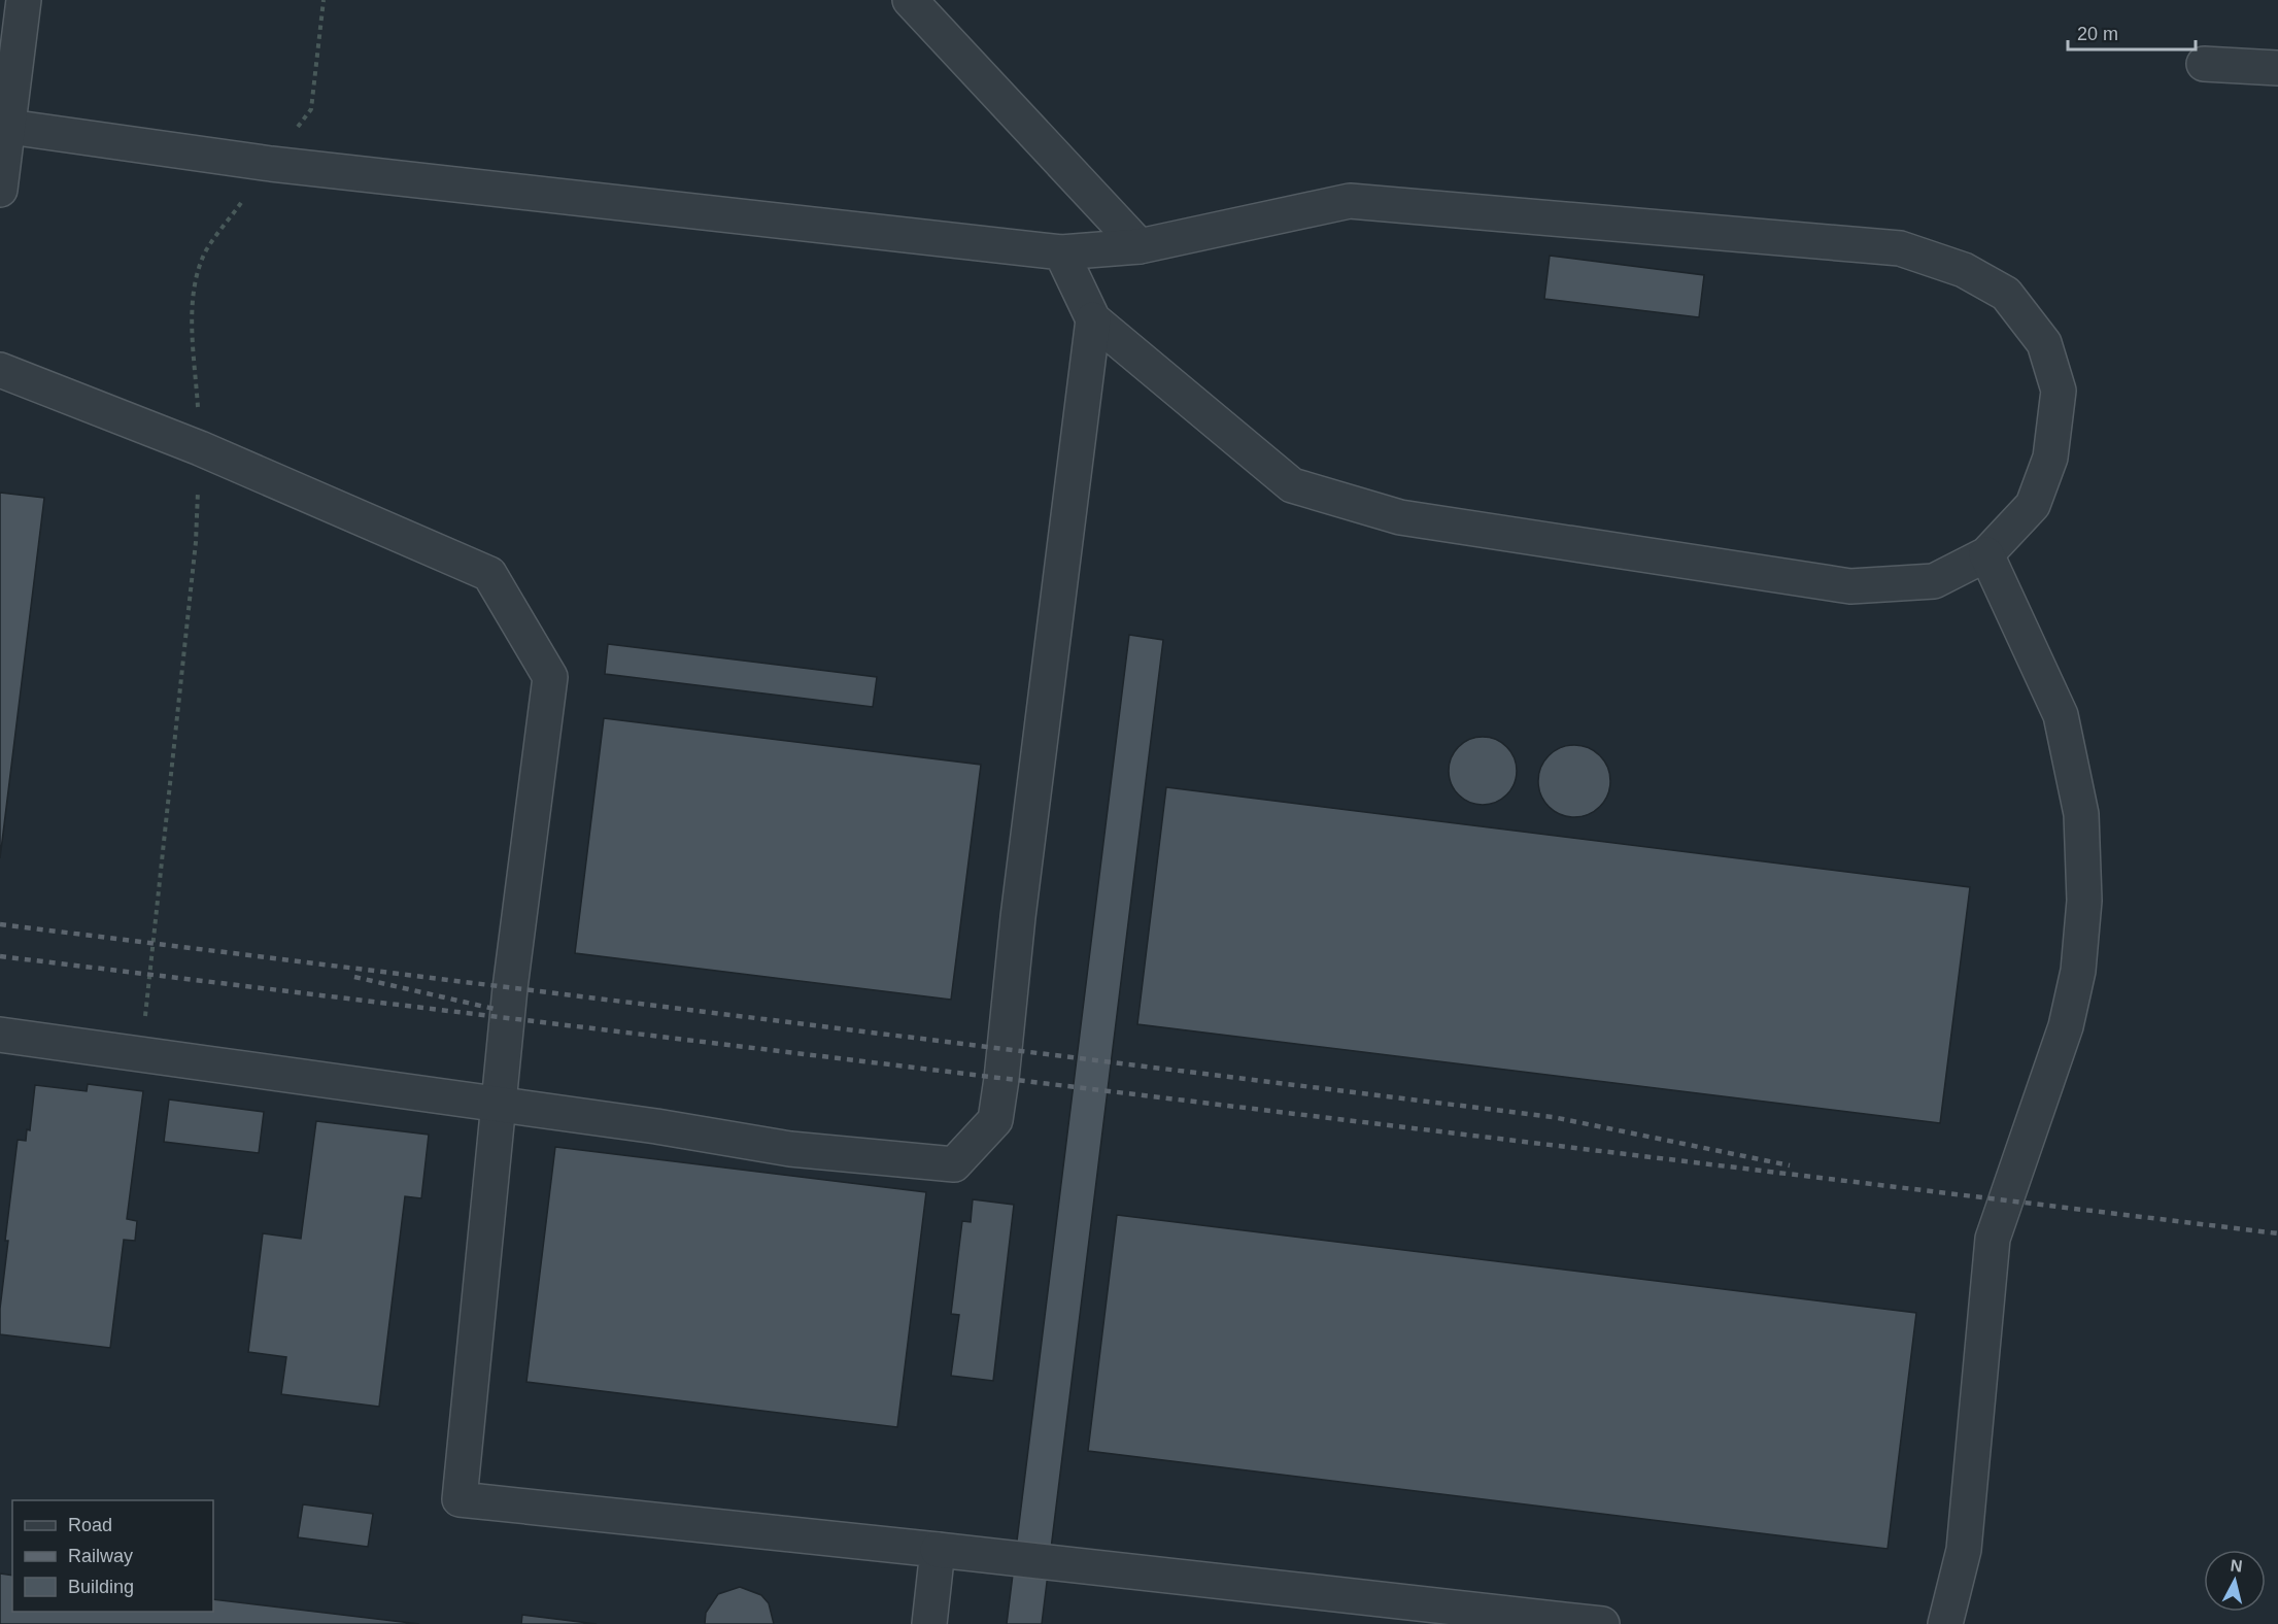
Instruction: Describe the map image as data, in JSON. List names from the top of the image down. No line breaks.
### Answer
{"legend":["Road","Railway","Building"],"scale_bar":"20 m","north":"top"}
